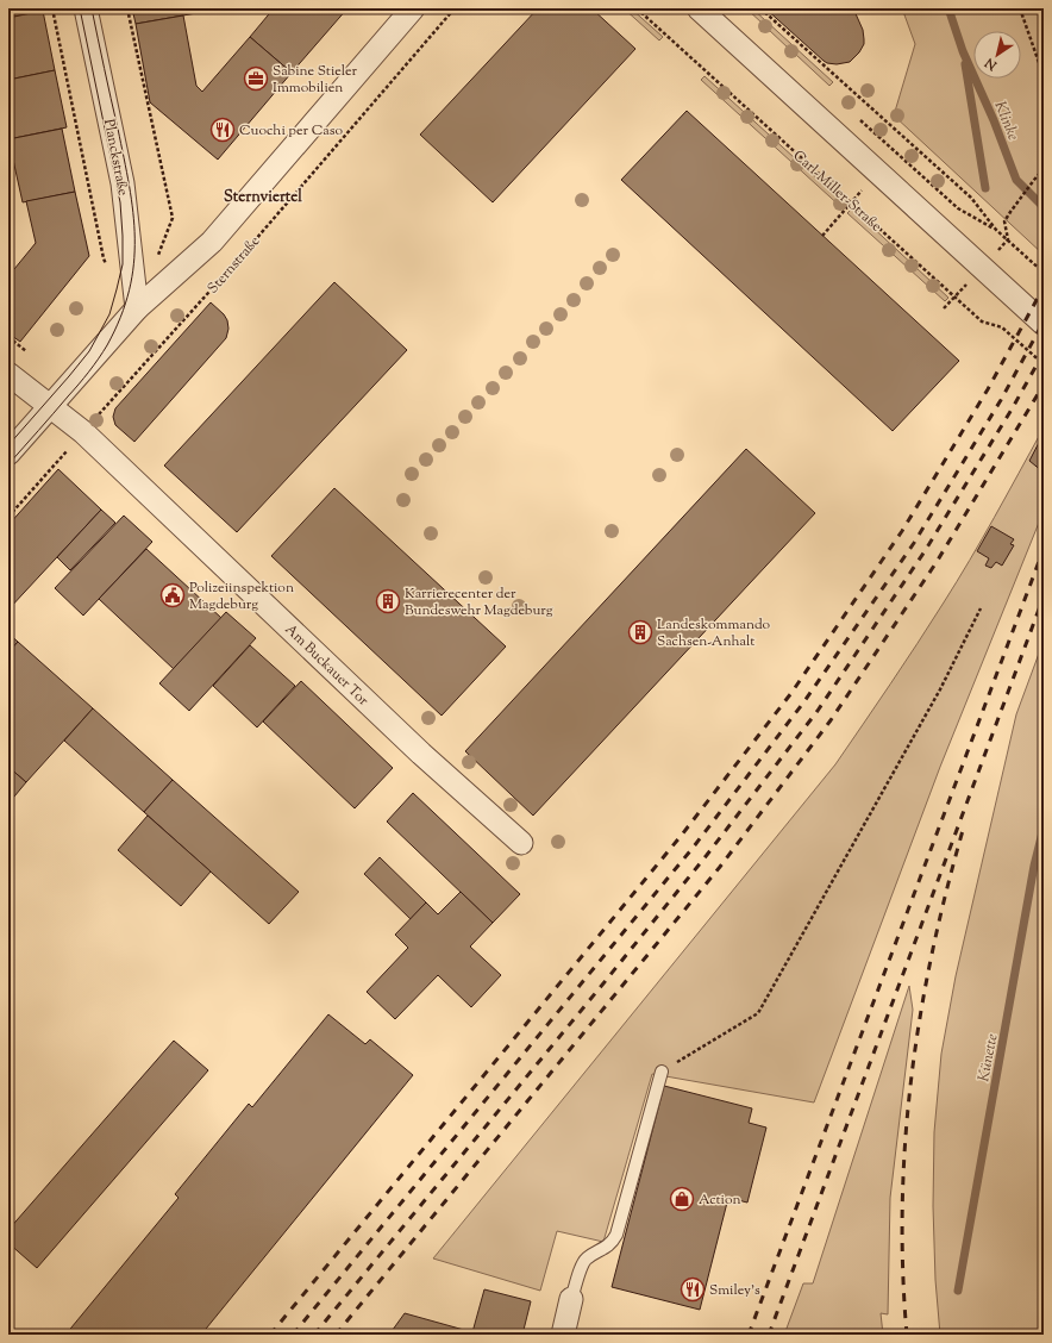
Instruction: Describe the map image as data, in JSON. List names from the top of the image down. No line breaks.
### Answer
{"streets":{"street":["Planckstraße","Am Buckauer Tor"],"path":["Carl-Miller-Straße","Sternstraße"]},"crossings":[["Sternstraße","Am Buckauer Tor"]],"districts":["Sternviertel"],"water":["Klinke","Künette"],"places":{"office":["Sabine Stieler Immobilien"],"restaurant":["Cuochi per Caso","Smiley's"],"public building":["Polizeiinspektion Magdeburg"],"building":["Karrierecenter der Bundeswehr Magdeburg","Landeskommando Sachsen-Anhalt"],"shop":["Action"]},"north":"bottom left"}
